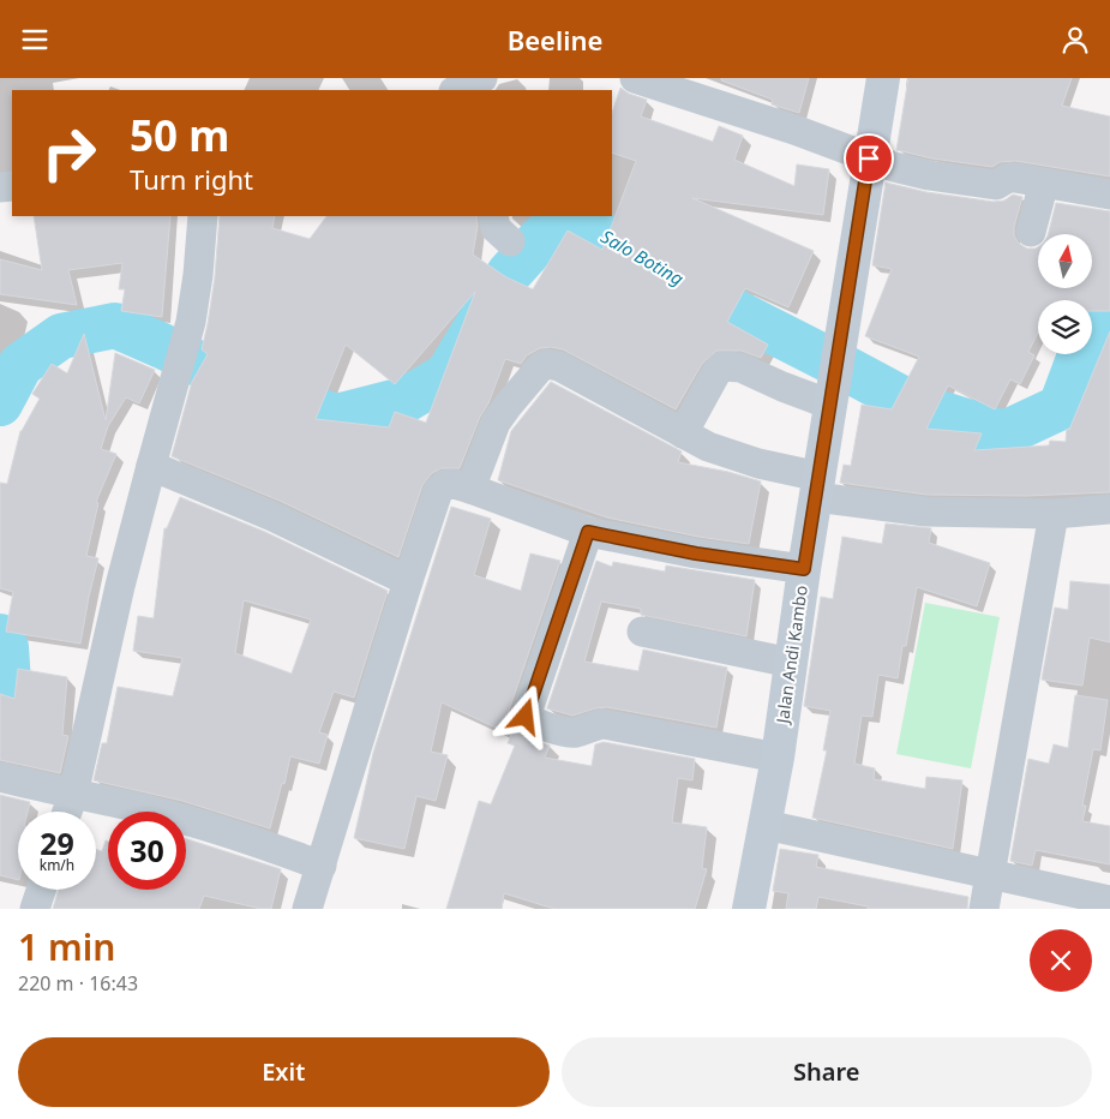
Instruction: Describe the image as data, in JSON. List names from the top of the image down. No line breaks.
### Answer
{"streets":{"street":["Jalan Andi Kambo"]},"water":["Salo Boting"],"north":"top","page":{"header":"Beeline","turn":["50 m","Turn right"],"speed":"29 km/h","limit":"30","heading":["1 min","220 m · 16:43"],"buttons":["Exit","Share"]}}
